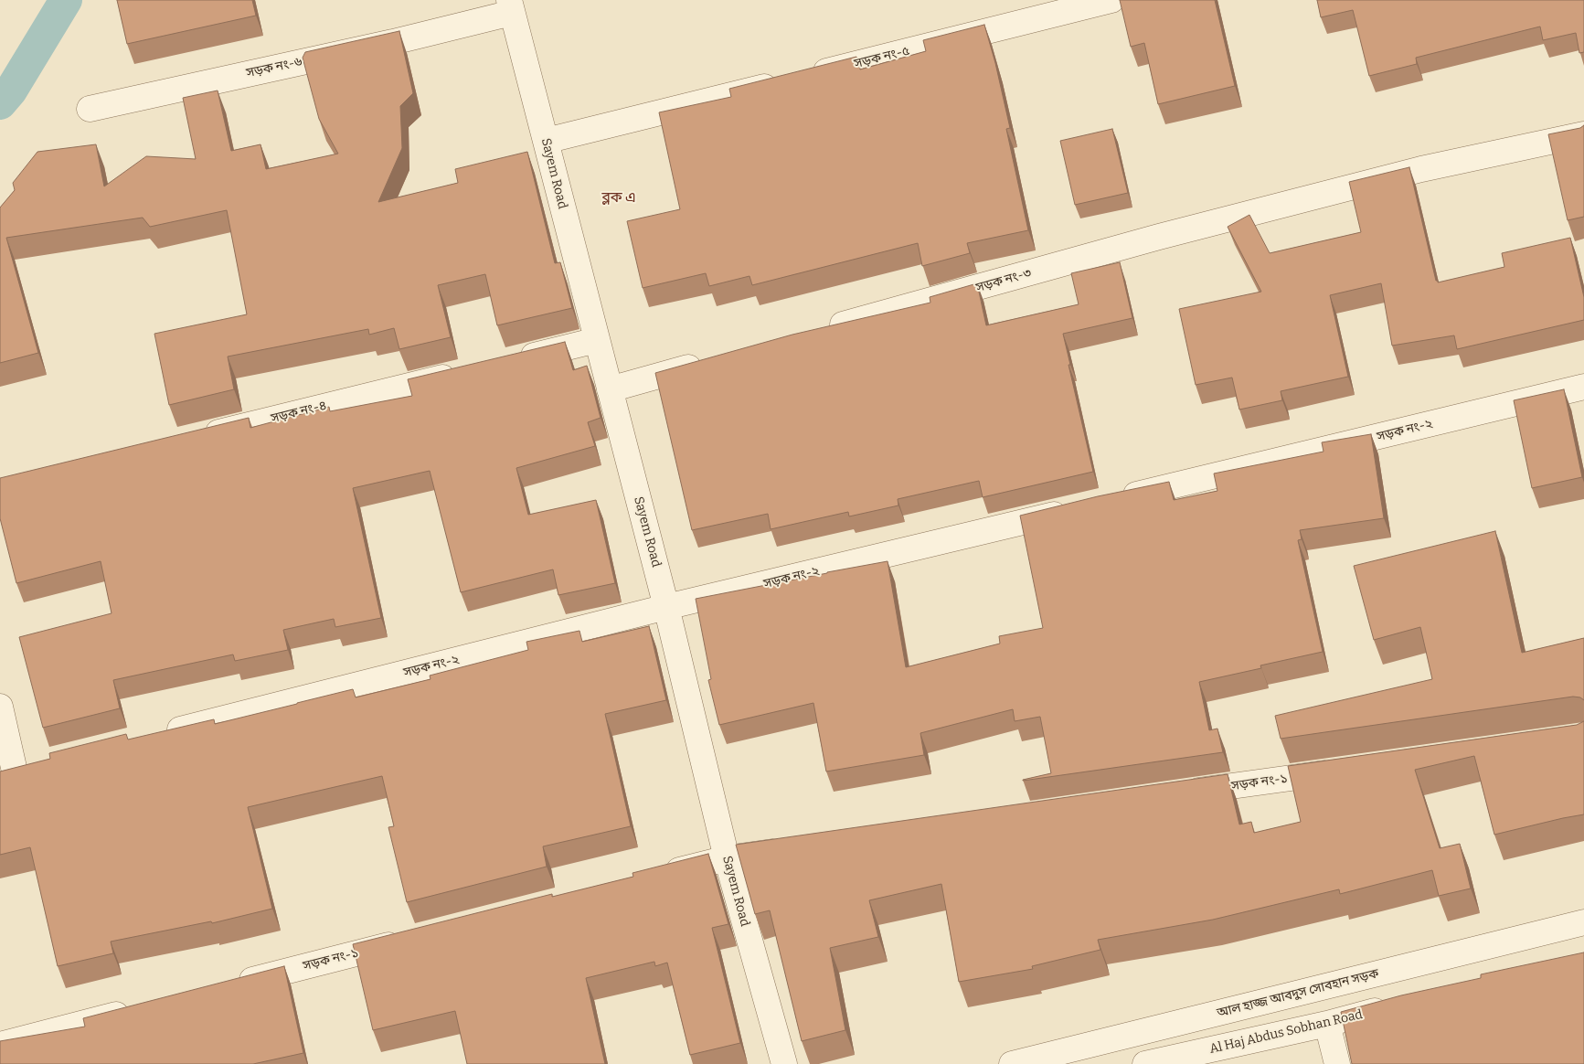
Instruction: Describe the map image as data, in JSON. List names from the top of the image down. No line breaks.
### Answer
{"streets":{"street":["সড়ক নং-৫","সড়ক নং-৬","Sayem Road","সড়ক নং-৩","সড়ক নং-৪","সড়ক নং-২","সড়ক নং-১","আল হাজ্জ আবদুস সোবহান সড়ক","Al Haj Abdus Sobhan Road"]},"crossings":[["সড়ক নং-৫","Sayem Road"],["সড়ক নং-৬","Sayem Road"],["Sayem Road","সড়ক নং-২"]],"districts":["ব্লক এ"]}
